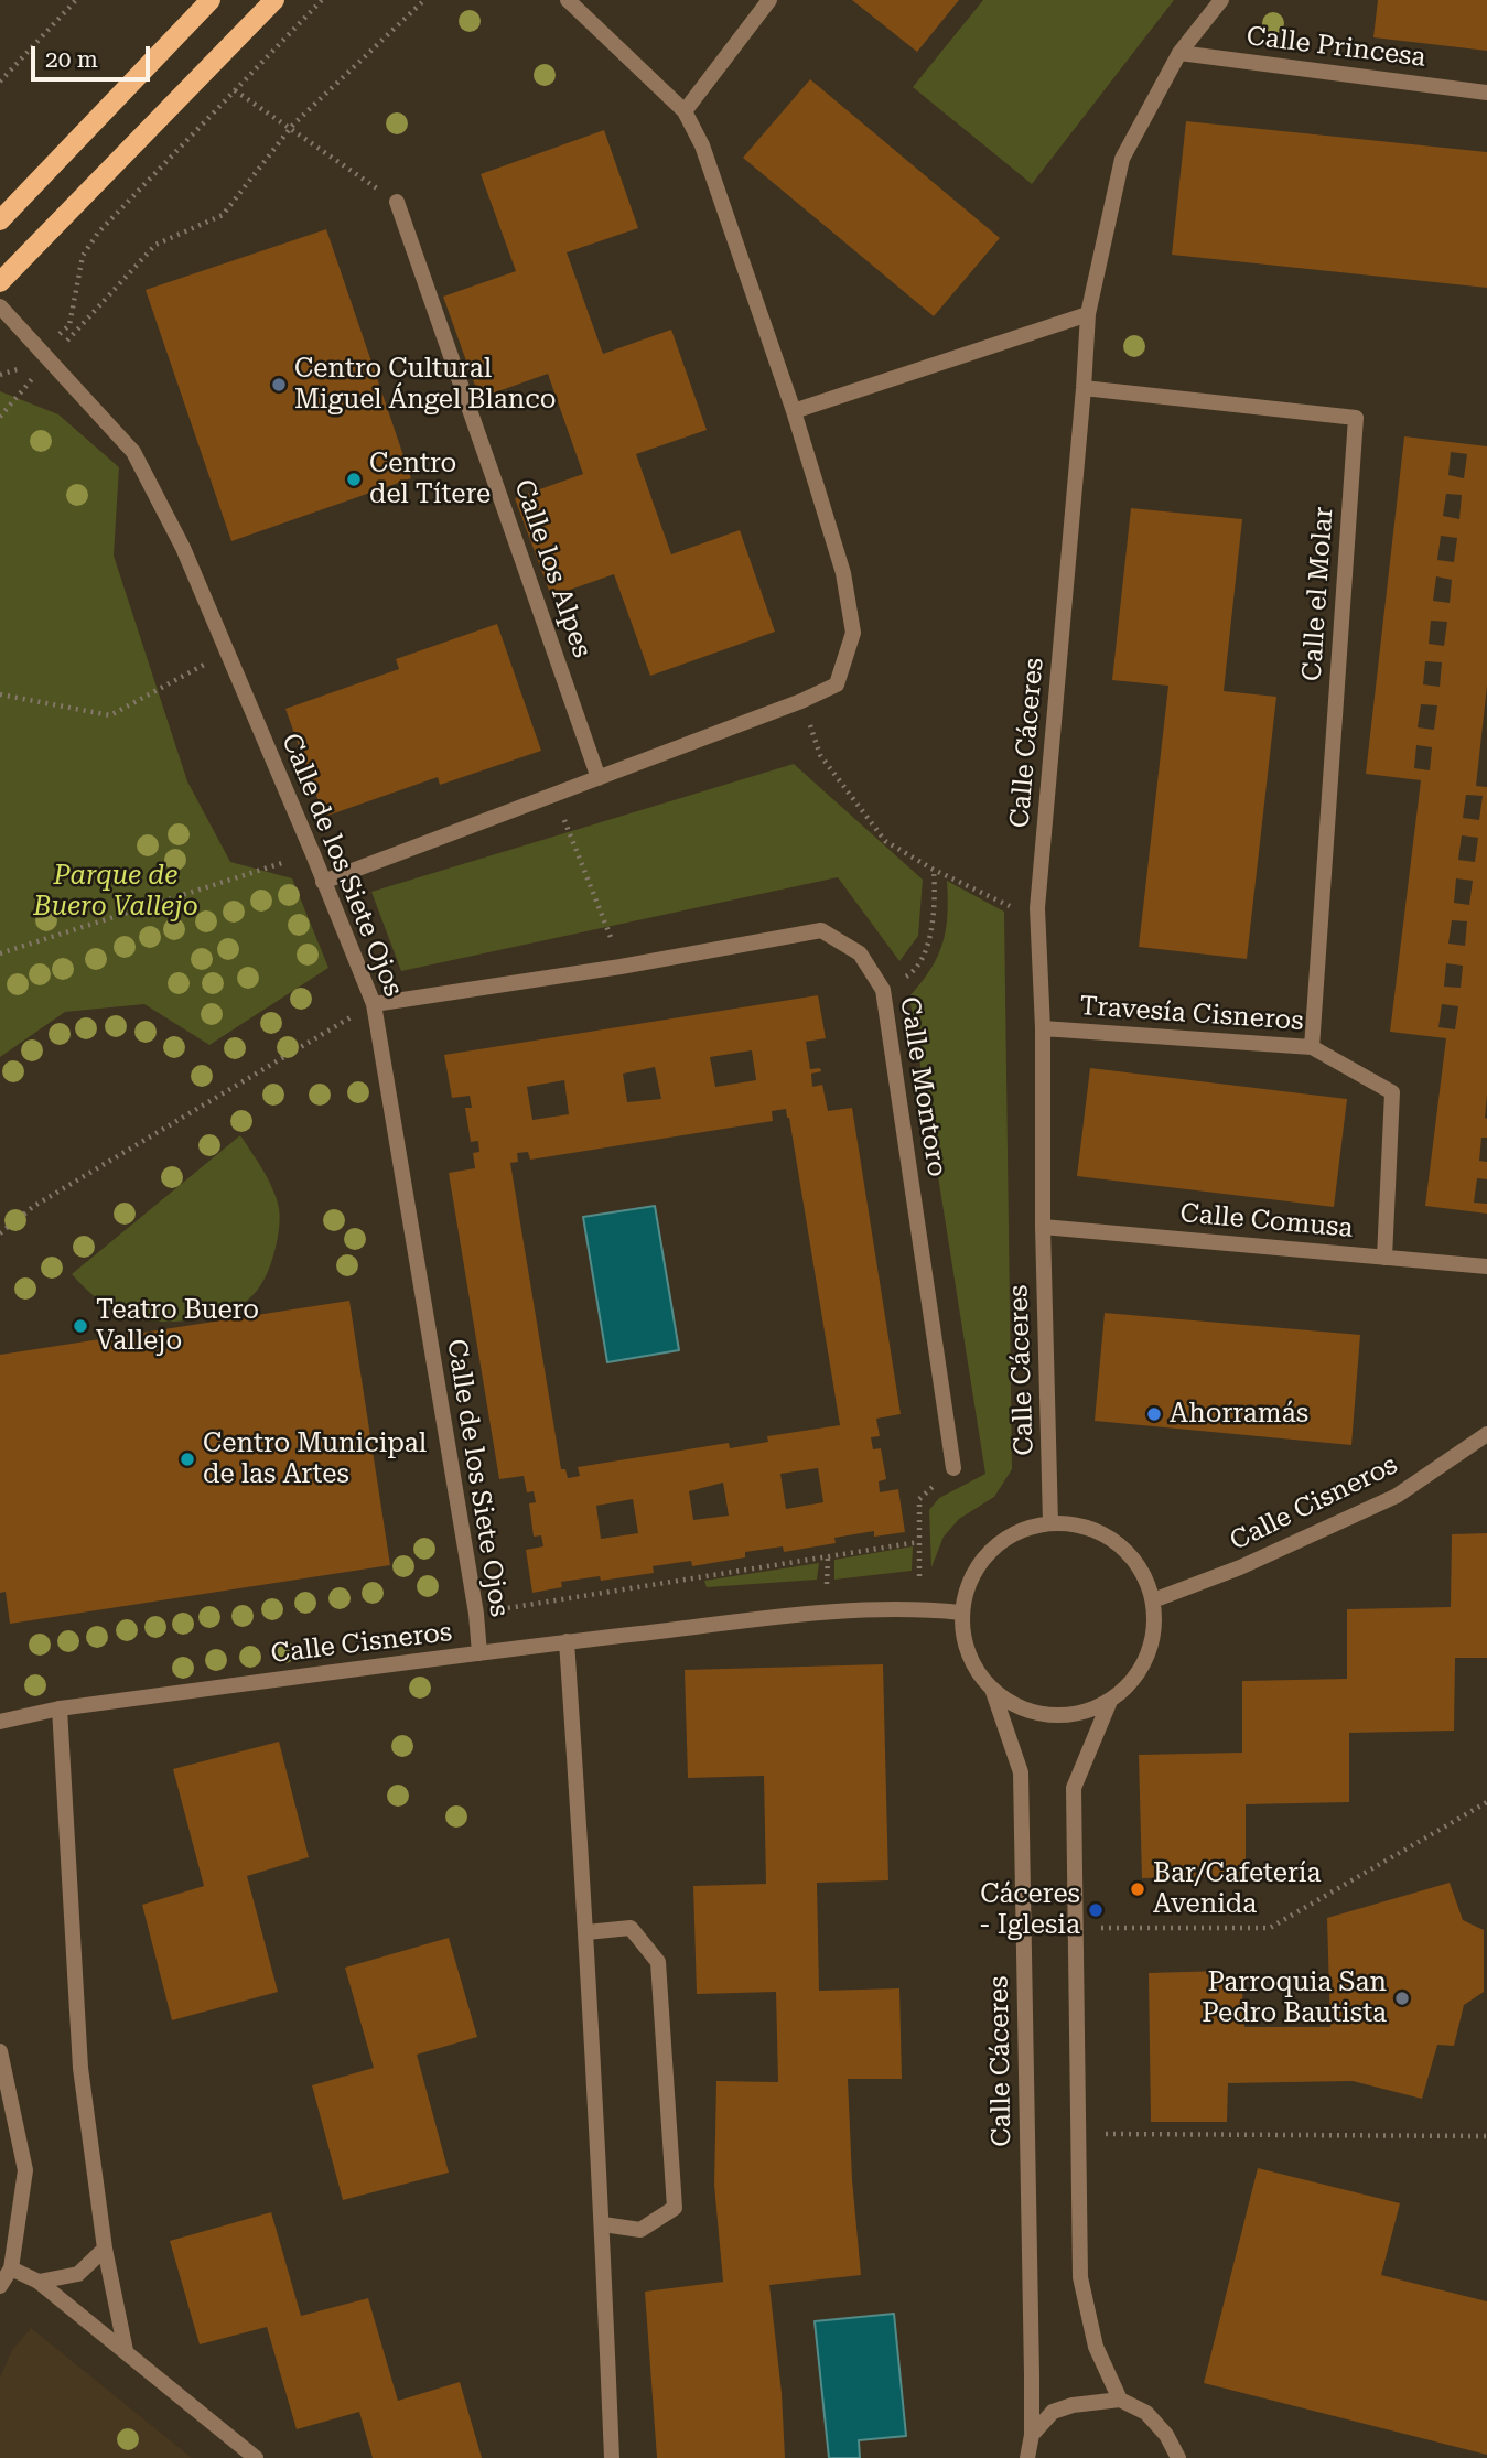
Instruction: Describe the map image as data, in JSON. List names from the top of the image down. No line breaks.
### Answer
{"streets":{"street":["Calle Princesa","Calle los Alpes","Calle el Molar","Calle Cáceres","Calle de los Siete Ojos","Travesía Cisneros","Calle Montoro","Calle Comusa","Calle Cisneros"]},"crossings":[["Calle Princesa","Calle Cáceres"],["Calle el Molar","Calle Cáceres"],["Calle el Molar","Travesía Cisneros"],["Calle Cáceres","Travesía Cisneros"],["Calle Cáceres","Calle Comusa"],["Calle Cáceres","Calle Cisneros"],["Calle de los Siete Ojos","Calle Montoro"],["Calle de los Siete Ojos","Calle Cisneros"],["Travesía Cisneros","Calle Comusa"]],"parks":["Parque de Buero Vallejo"],"places":["Centro Cultural Miguel Ángel Blanco","Centro del Títere","Teatro Buero Vallejo","Ahorramás","Centro Municipal de las Artes","Bar/Cafetería Avenida","Cáceres - Iglesia","Parroquia San Pedro Bautista"],"scale_bar":"20 m"}
